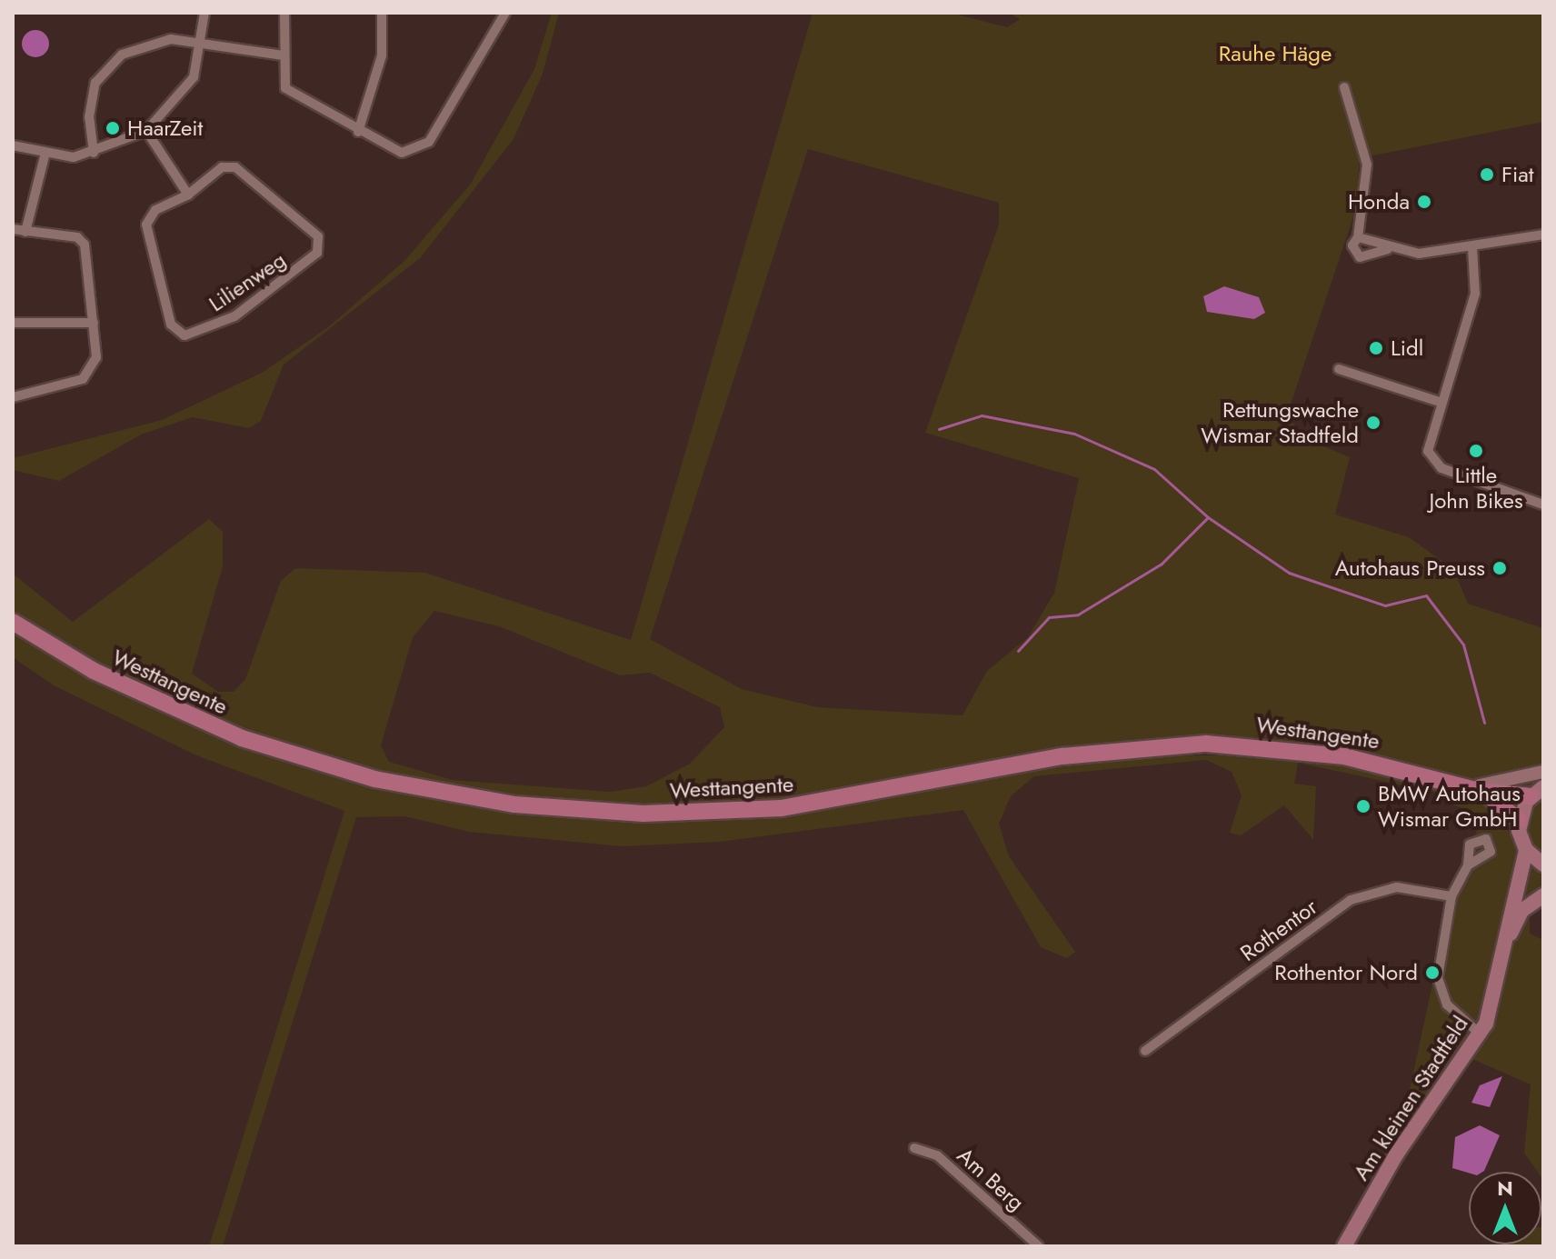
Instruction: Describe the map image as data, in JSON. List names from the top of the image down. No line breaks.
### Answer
{"streets":{"highway":["Westtangente"],"main road":["Am kleinen Stadtfeld"],"street":["Lilienweg","Rothentor","Am Berg"]},"parks":["Rauhe Häge"],"places":["HaarZeit","Fiat","Honda","Lidl","Rettungswache Wismar Stadtfeld","Little John Bikes","Autohaus Preuss","BMW Autohaus Wismar GmbH","Rothentor Nord"],"north":"top"}
